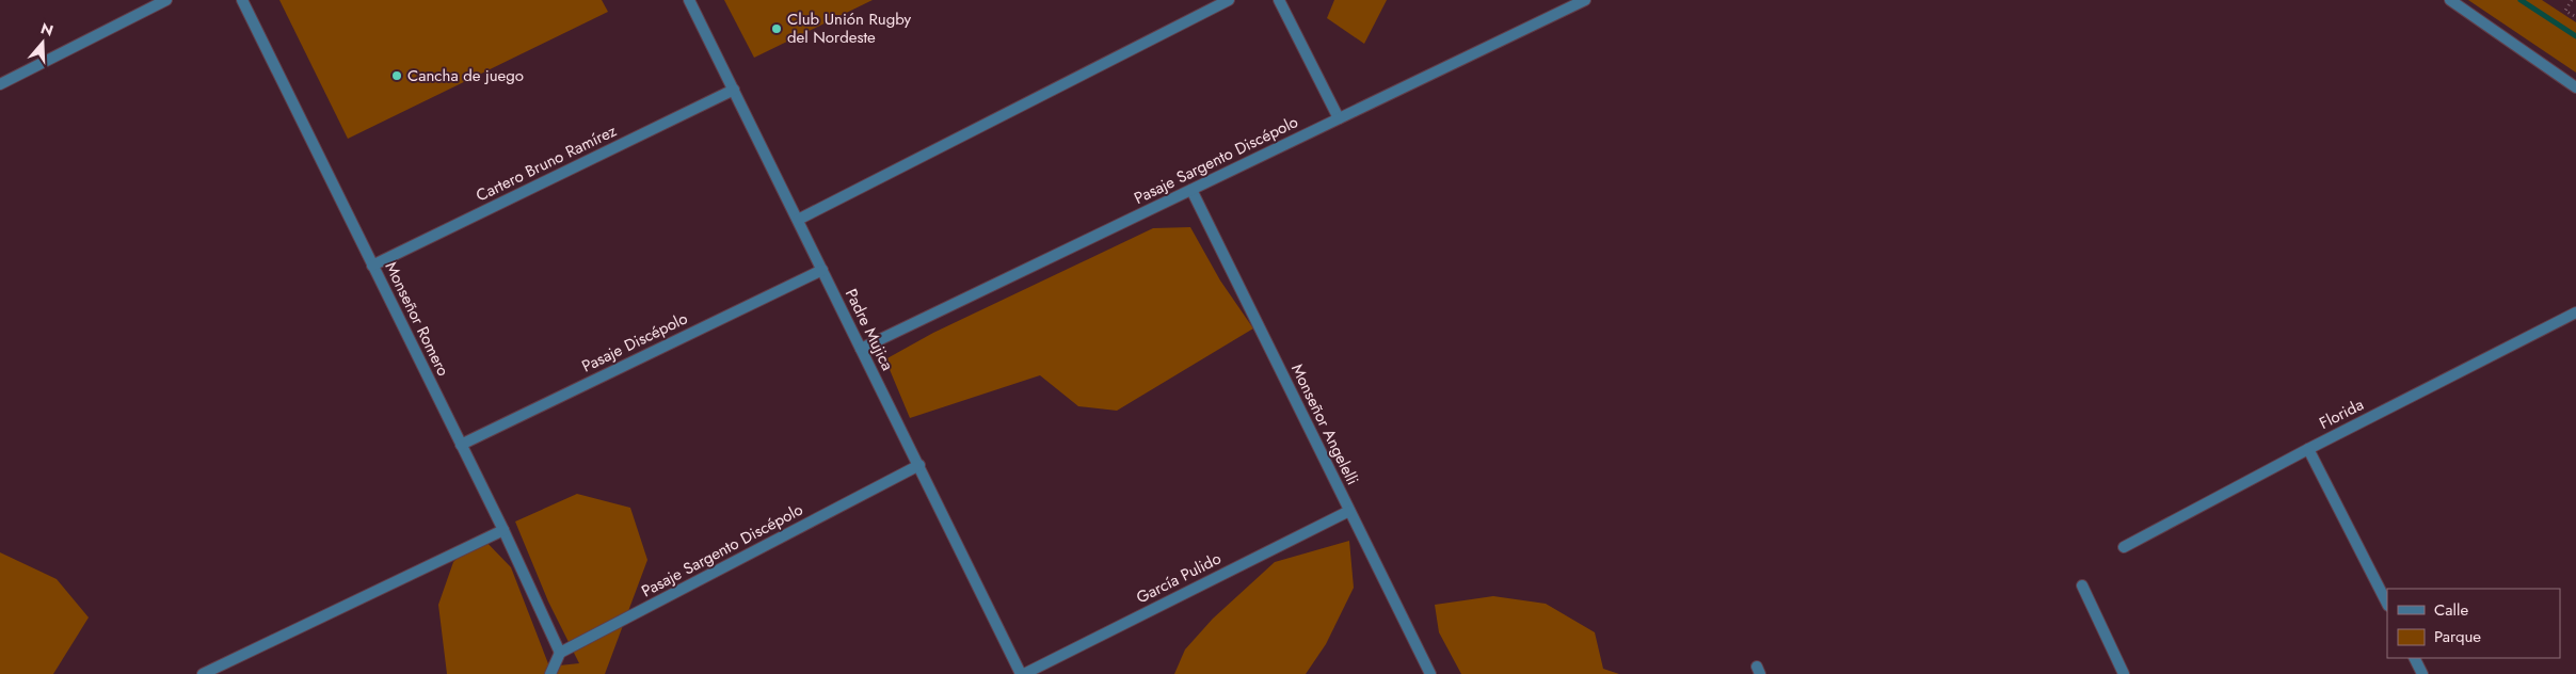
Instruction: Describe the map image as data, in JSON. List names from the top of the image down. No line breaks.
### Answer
{"streets":{"street":["Pasaje Sargento Discépolo","Cartero Bruno Ramírez","Monseñor Romero","Padre Mujica","Pasaje Discépolo","Florida","Monseñor Angelelli","García Pulido"]},"crossings":[["Pasaje Sargento Discépolo","Monseñor Romero"],["Pasaje Sargento Discépolo","Padre Mujica"],["Pasaje Sargento Discépolo","Monseñor Angelelli"],["Cartero Bruno Ramírez","Monseñor Romero"],["Cartero Bruno Ramírez","Padre Mujica"],["Monseñor Romero","Pasaje Discépolo"],["Padre Mujica","Pasaje Discépolo"],["Padre Mujica","García Pulido"],["Monseñor Angelelli","García Pulido"]],"places":["Club Unión Rugby del Nordeste","Cancha de juego"],"legend":["Calle","Parque"],"north":"top"}
